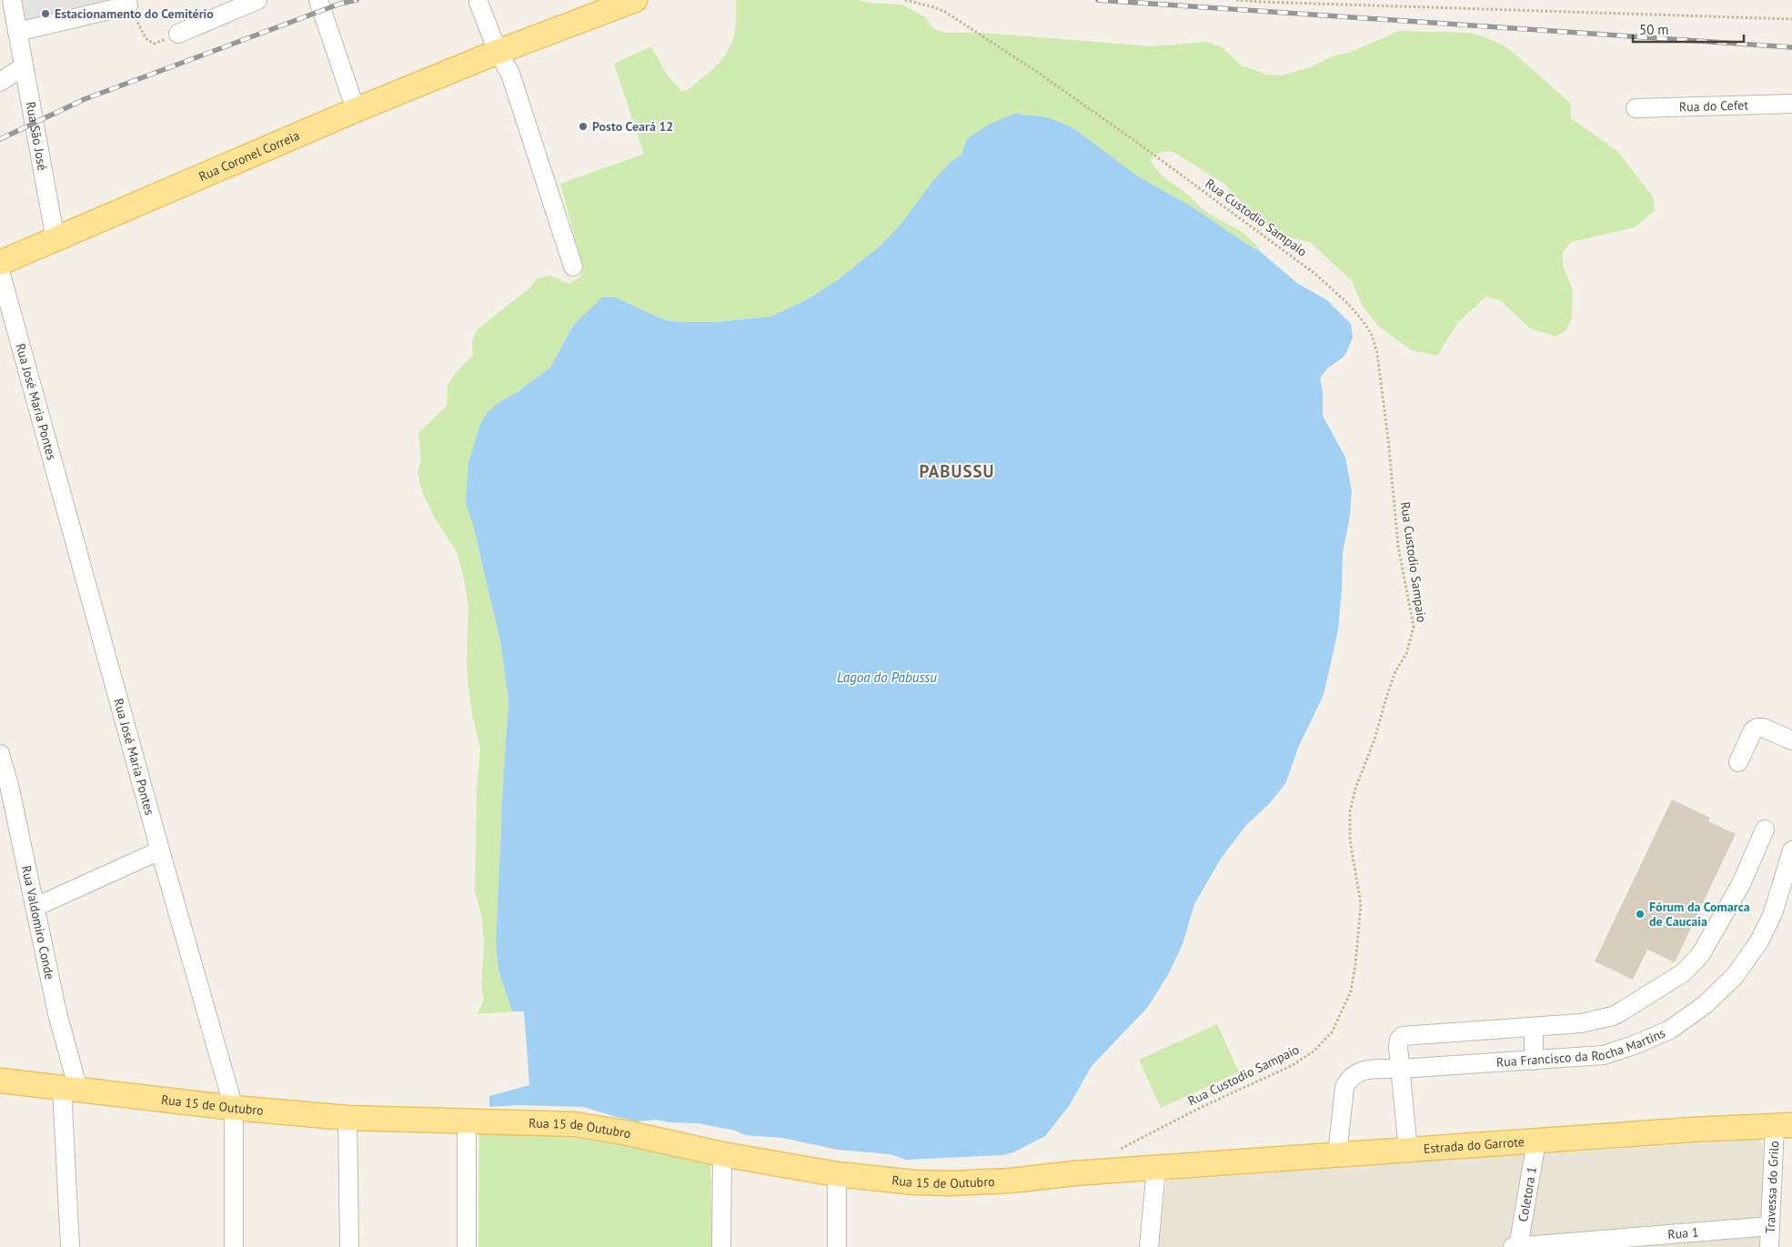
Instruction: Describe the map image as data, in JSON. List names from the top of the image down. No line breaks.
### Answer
{"streets":{"main road":["Rua Coronel Correia","Rua 15 de Outubro","Estrada do Garrote"],"street":["Rua do Cefet","Rua São José","Rua José Maria Pontes","Rua Valdomiro Conde","Rua Francisco da Rocha Martins","Travessa do Grilo","Coletora 1","Rua 1"],"path":["Rua Custodio Sampaio"]},"crossings":[["Rua São José","Rua Coronel Correia"],["Rua José Maria Pontes","Rua 15 de Outubro"],["Rua Valdomiro Conde","Rua 15 de Outubro"],["Rua Francisco da Rocha Martins","Estrada do Garrote"],["Rua 15 de Outubro","Estrada do Garrote"],["Estrada do Garrote","Travessa do Grilo"],["Estrada do Garrote","Coletora 1"],["Travessa do Grilo","Rua 1"],["Coletora 1","Rua 1"]],"districts":["PABUSSU"],"water":["Lagoa do Pabussu"],"places":["Estacionamento do Cemitério","Posto Ceará 12","Fórum da Comarca de Caucaia"],"scale_bar":"50 m"}
